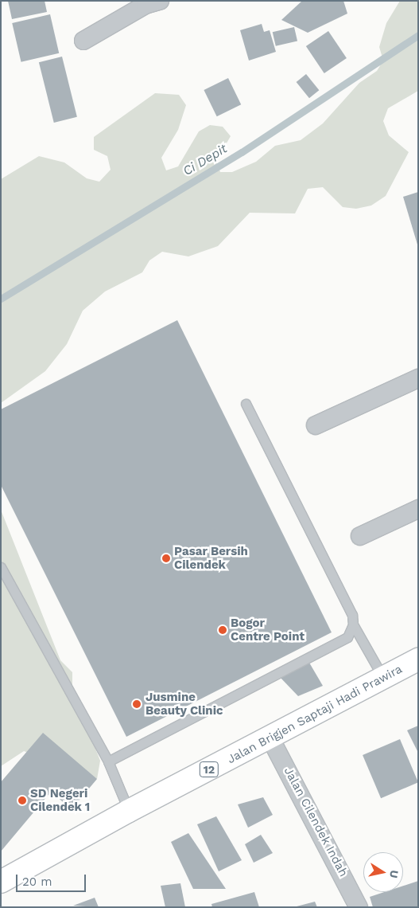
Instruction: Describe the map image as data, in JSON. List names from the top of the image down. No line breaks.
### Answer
{"streets":{"main road":["Jalan Brigjen Saptaji Hadi Prawira","12"],"street":["Jalan Cilendek Indah"]},"crossings":[["Jalan Brigjen Saptaji Hadi Prawira","Jalan Cilendek Indah"]],"water":["Ci Depit"],"places":["Pasar Bersih Cilendek","Bogor Centre Point","Jusmine Beauty Clinic","SD Negeri Cilendek 1"],"scale_bar":"20 m","north":"right"}
